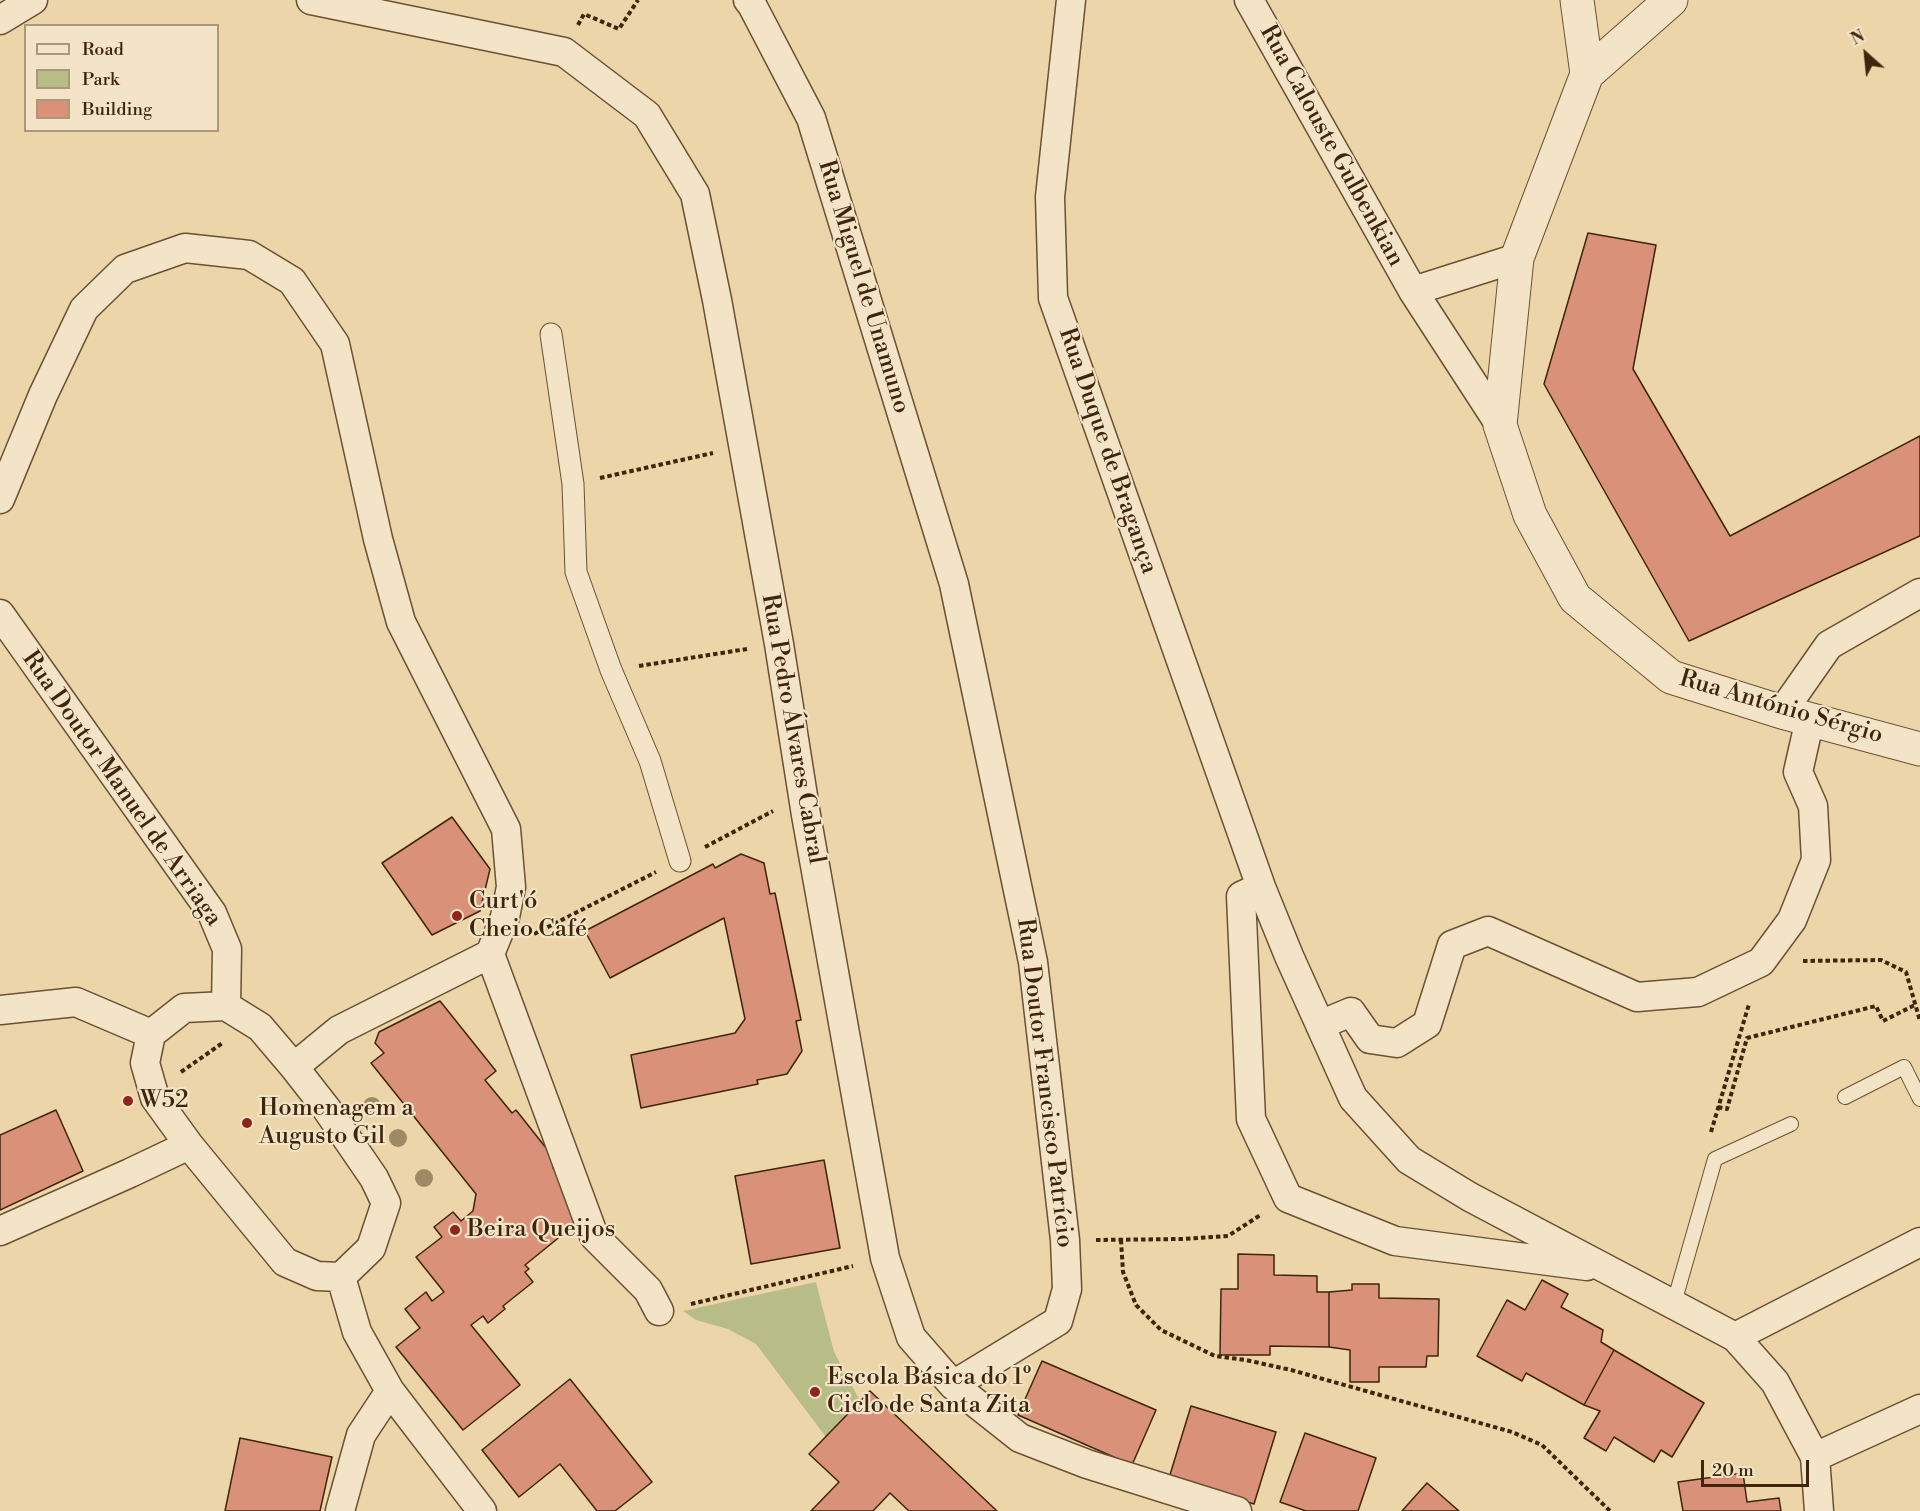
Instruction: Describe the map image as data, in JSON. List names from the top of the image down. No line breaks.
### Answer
{"streets":{"street":["Rua Calouste Gulbenkian","Rua Miguel de Unamuno","Rua Duque de Bragança","Rua António Sérgio","Rua Pedro Álvares Cabral","Rua Doutor Manuel de Arriaga","Rua Doutor Francisco Patrício"]},"crossings":[["Rua Calouste Gulbenkian","Rua António Sérgio"],["Rua Miguel de Unamuno","Rua Doutor Francisco Patrício"],["Rua Pedro Álvares Cabral","Rua Doutor Francisco Patrício"]],"places":["Curt'ó Cheio Café","W52","Homenagem a Augusto Gil","Beira Queijos","Escola Básica do 1º Ciclo de Santa Zita"],"legend":["Road","Park","Building"],"scale_bar":"20 m","north":"top left"}
